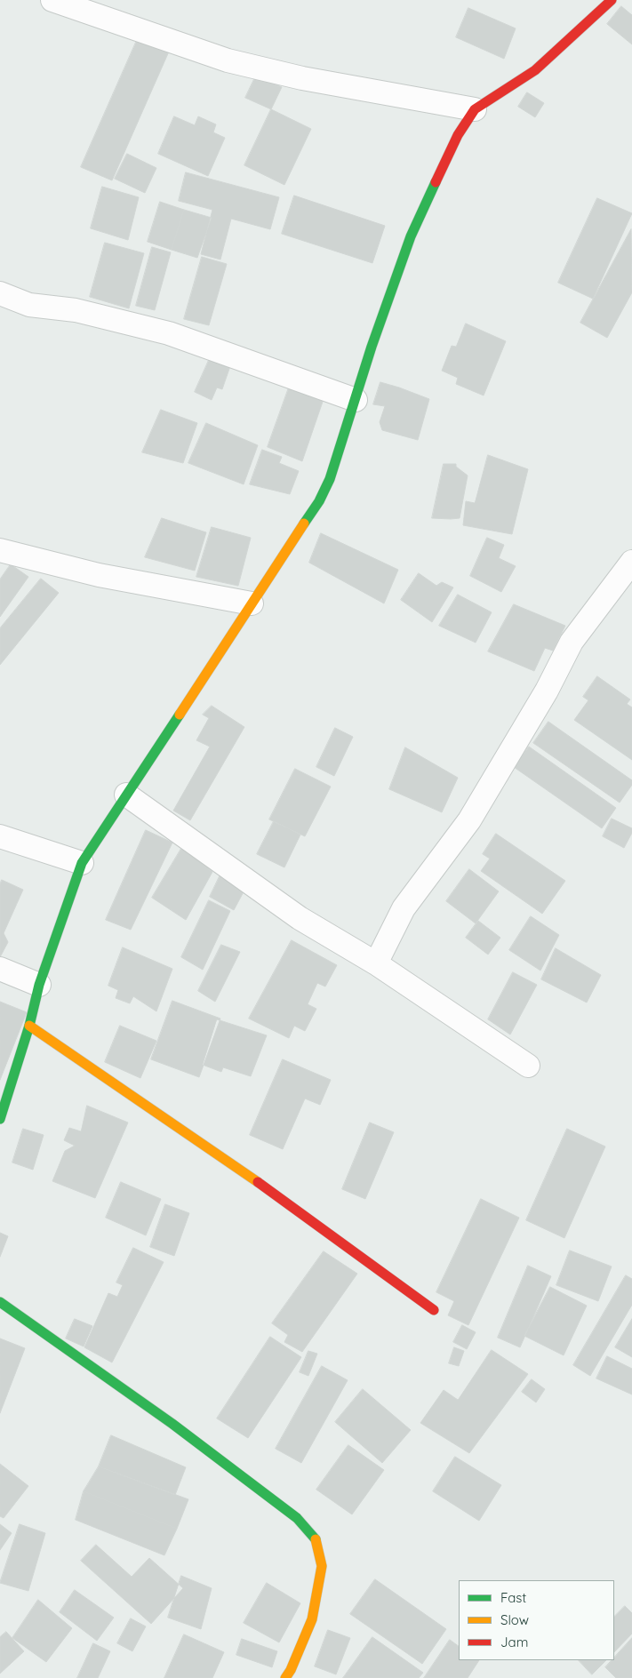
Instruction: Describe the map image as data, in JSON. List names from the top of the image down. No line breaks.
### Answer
{"legend":["Fast","Slow","Jam"]}
